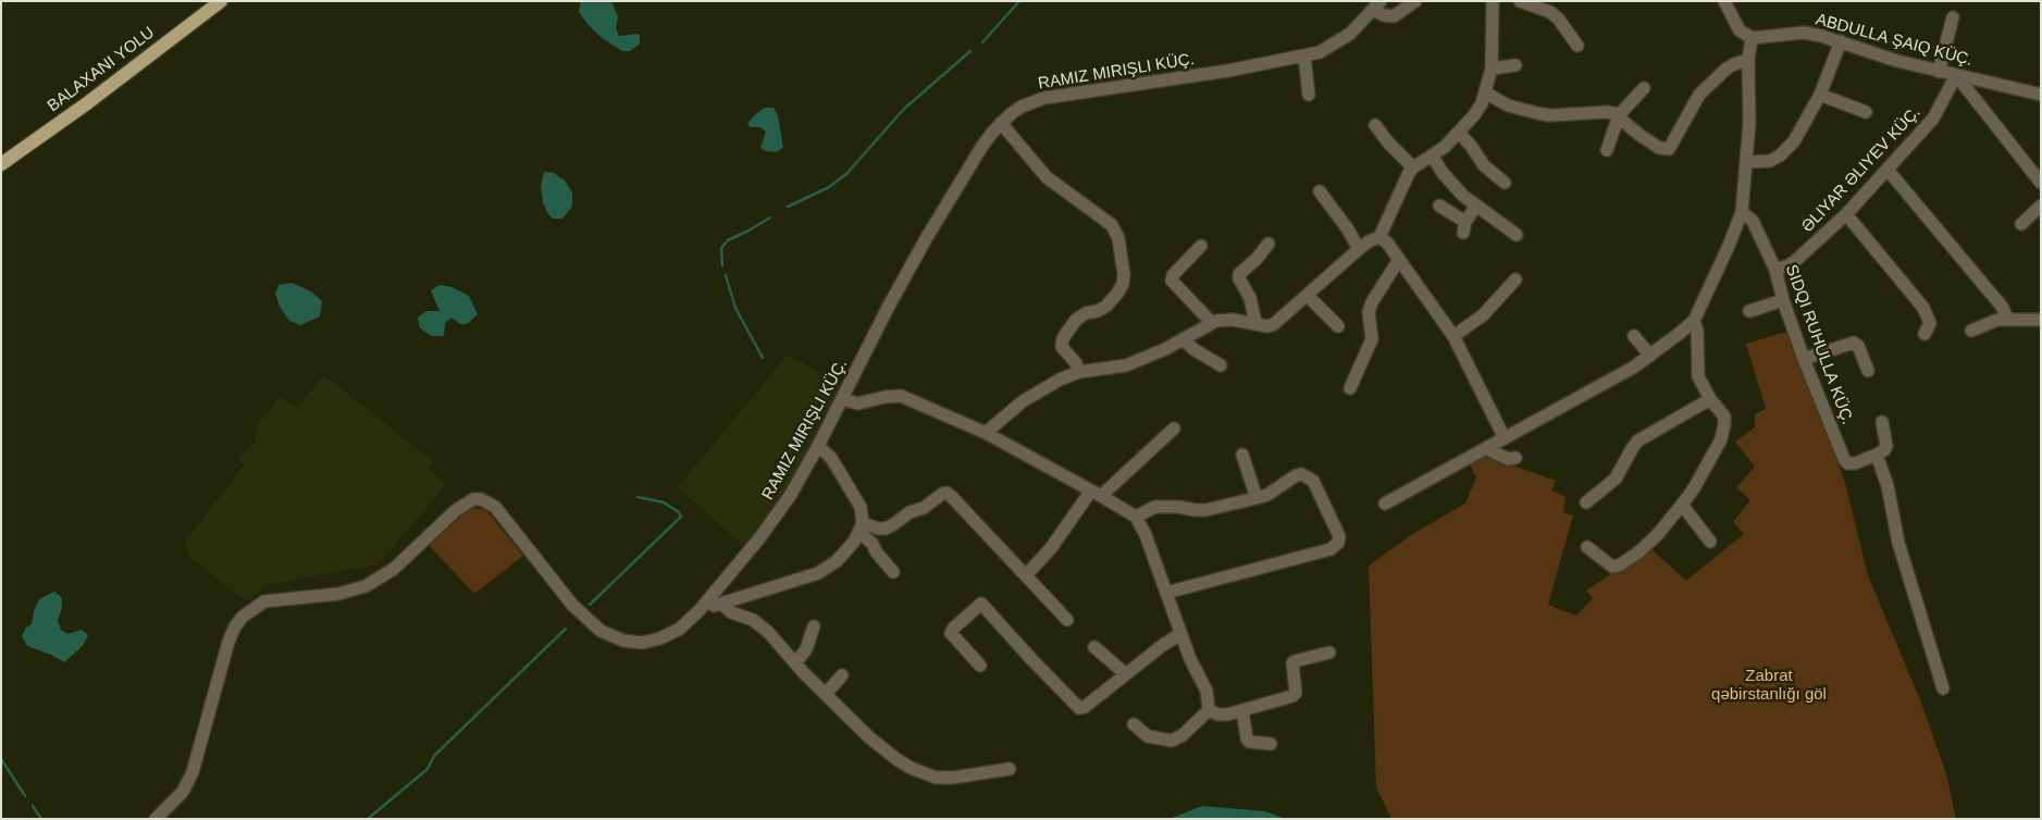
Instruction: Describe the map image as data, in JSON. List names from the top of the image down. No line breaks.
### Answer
{"streets":{"street":["ABDULLA ŞAIQ KÜÇ.","RAMIZ MIRIŞLI KÜÇ.","ƏLIYAR ƏLIYEV KÜÇ.","SIDQI RUHULLA KÜÇ."]},"crossings":[["ABDULLA ŞAIQ KÜÇ.","ƏLIYAR ƏLIYEV KÜÇ."],["ƏLIYAR ƏLIYEV KÜÇ.","SIDQI RUHULLA KÜÇ."]],"parks":["Zabrat qəbirstanlığı göl"]}
